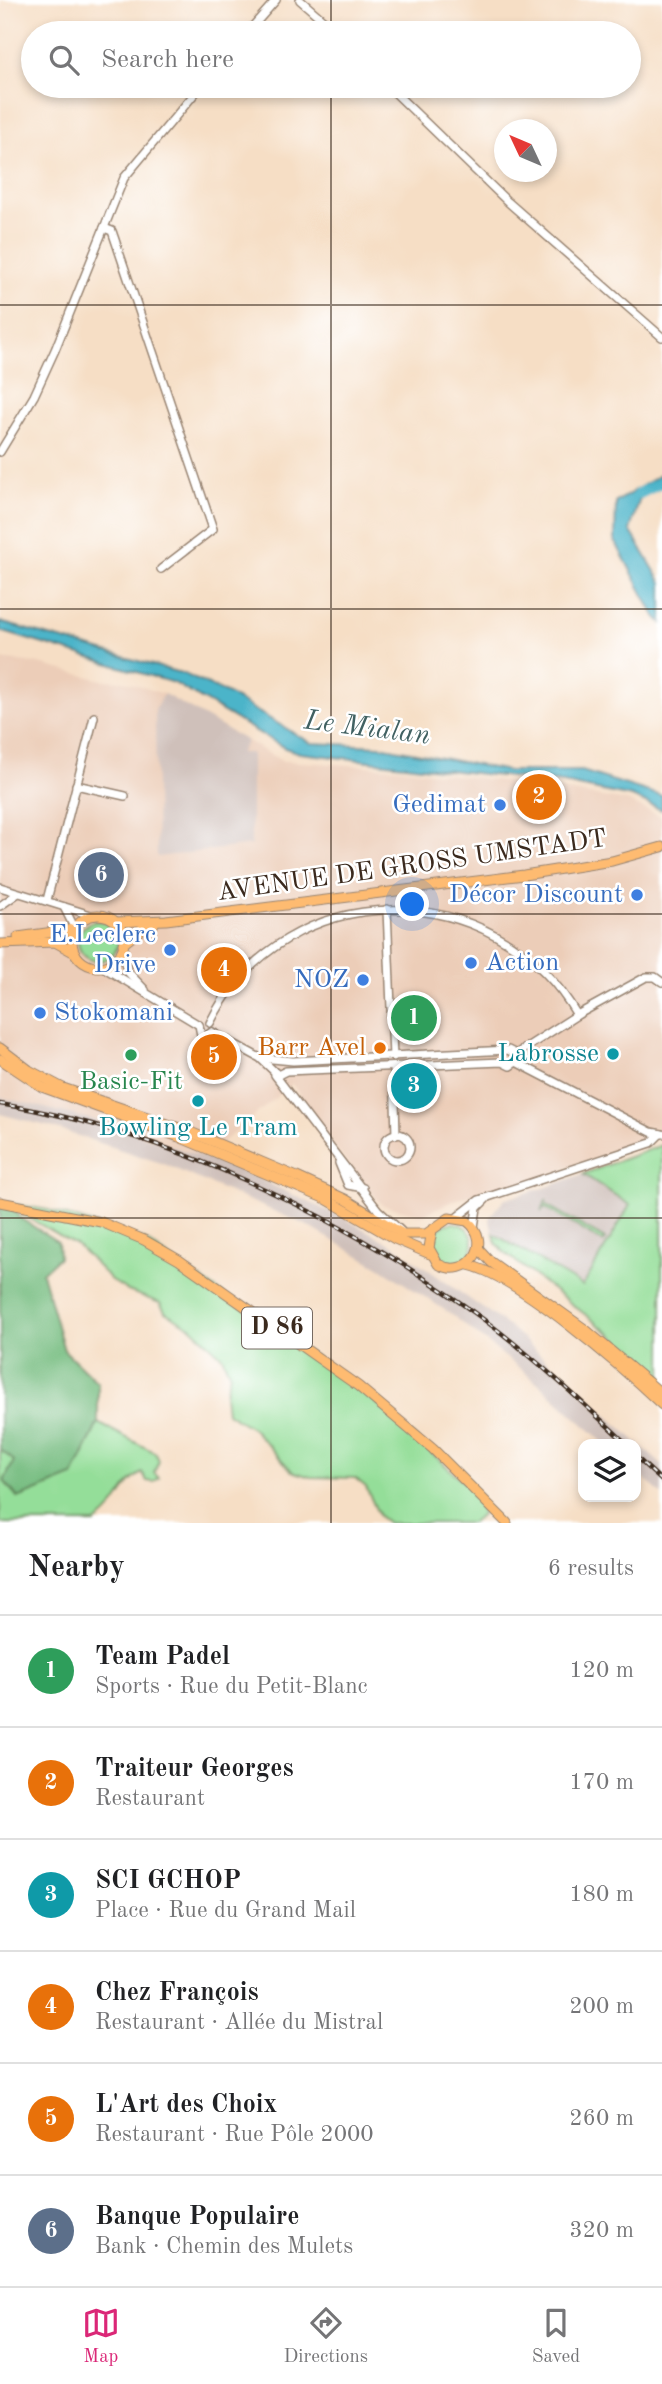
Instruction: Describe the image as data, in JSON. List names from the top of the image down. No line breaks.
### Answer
{"streets":{"main road":["AVENUE DE GROSS UMSTADT","D 86"]},"water":["Le Mialan"],"places":["Gedimat","Décor Discount","E.Leclerc Drive","Action","NOZ","Stokomani","Barr Avel","Labrosse","Basic-Fit","Bowling Le Tram"],"north":"top left","page":{"search":"Search here","pins":["2","6","4","1","5","3"],"heading":["Nearby","6 results"],"list":[{"mark":"1","name":"Team Padel","note":"Sports · Rue du Petit-Blanc","value":"120 m"},{"mark":"2","name":"Traiteur Georges","note":"Restaurant","value":"170 m"},{"mark":"3","name":"SCI GCHOP","note":"Place · Rue du Grand Mail","value":"180 m"},{"mark":"4","name":"Chez François","note":"Restaurant · Allée du Mistral","value":"200 m"},{"mark":"5","name":"L'Art des Choix","note":"Restaurant · Rue Pôle 2000","value":"260 m"},{"mark":"6","name":"Banque Populaire","note":"Bank · Chemin des Mulets","value":"320 m"}],"nav":["Map","Directions","Saved"]}}
